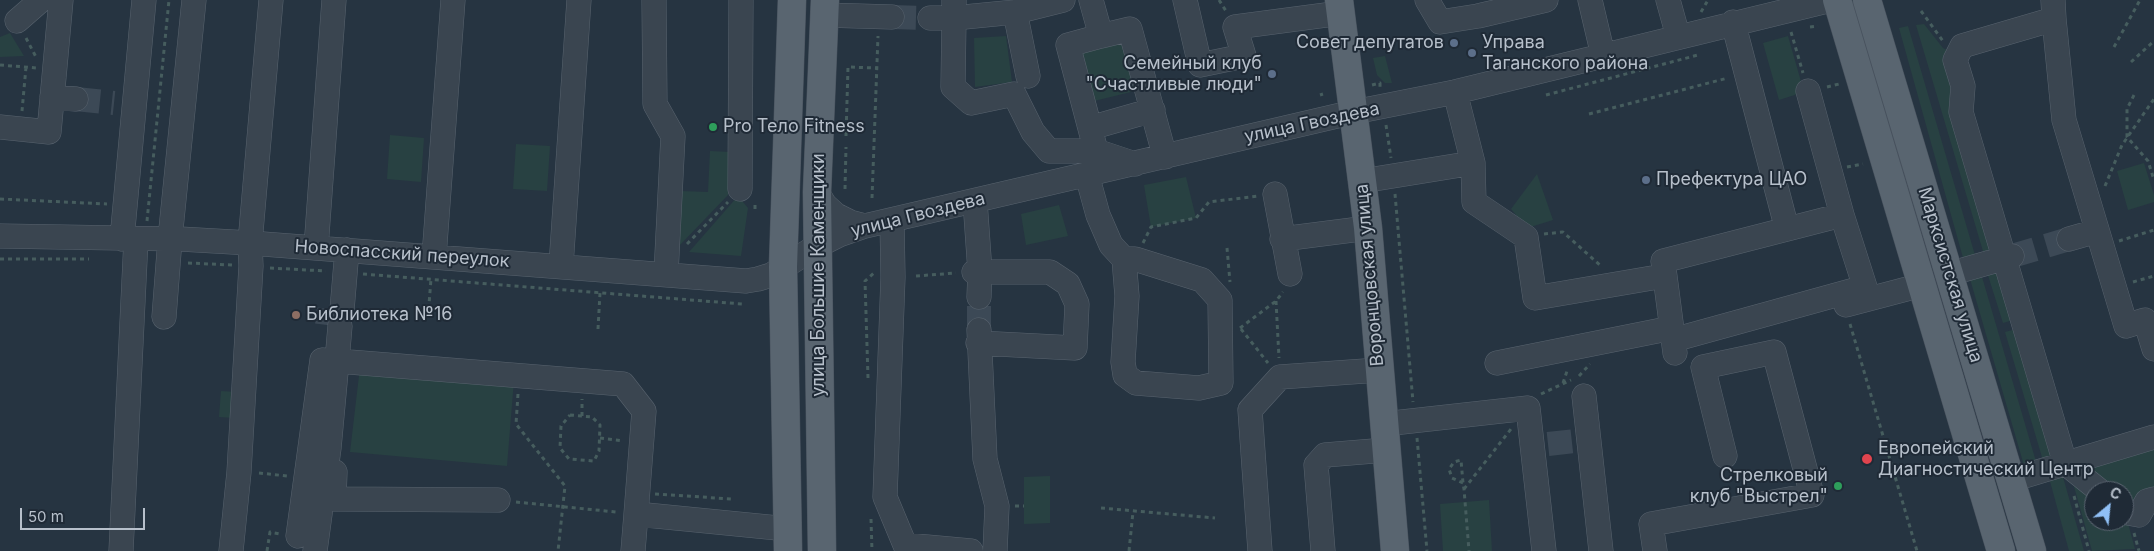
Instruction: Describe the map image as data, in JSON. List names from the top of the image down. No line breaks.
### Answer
{"streets":{"main road":["улица Большие Каменщики","Воронцовская улица","Марксистская улица"],"street":["улица Гвоздева","Новоспасский переулок"]},"crossings":[["улица Гвоздева","Новоспасский переулок"],["улица Гвоздева","улица Большие Каменщики"],["улица Гвоздева","Воронцовская улица"],["Новоспасский переулок","улица Большие Каменщики"]],"places":["Совет депутатов","Управа Таганского района","Семейный клуб \"Счастливые люди\"","Pro Тело Fitness","Префектура ЦАО","Библиотека №16","Европейский Диагностический Центр","Стрелковый клуб \"Выстрел\""],"scale_bar":"50 m","north":"top right"}
